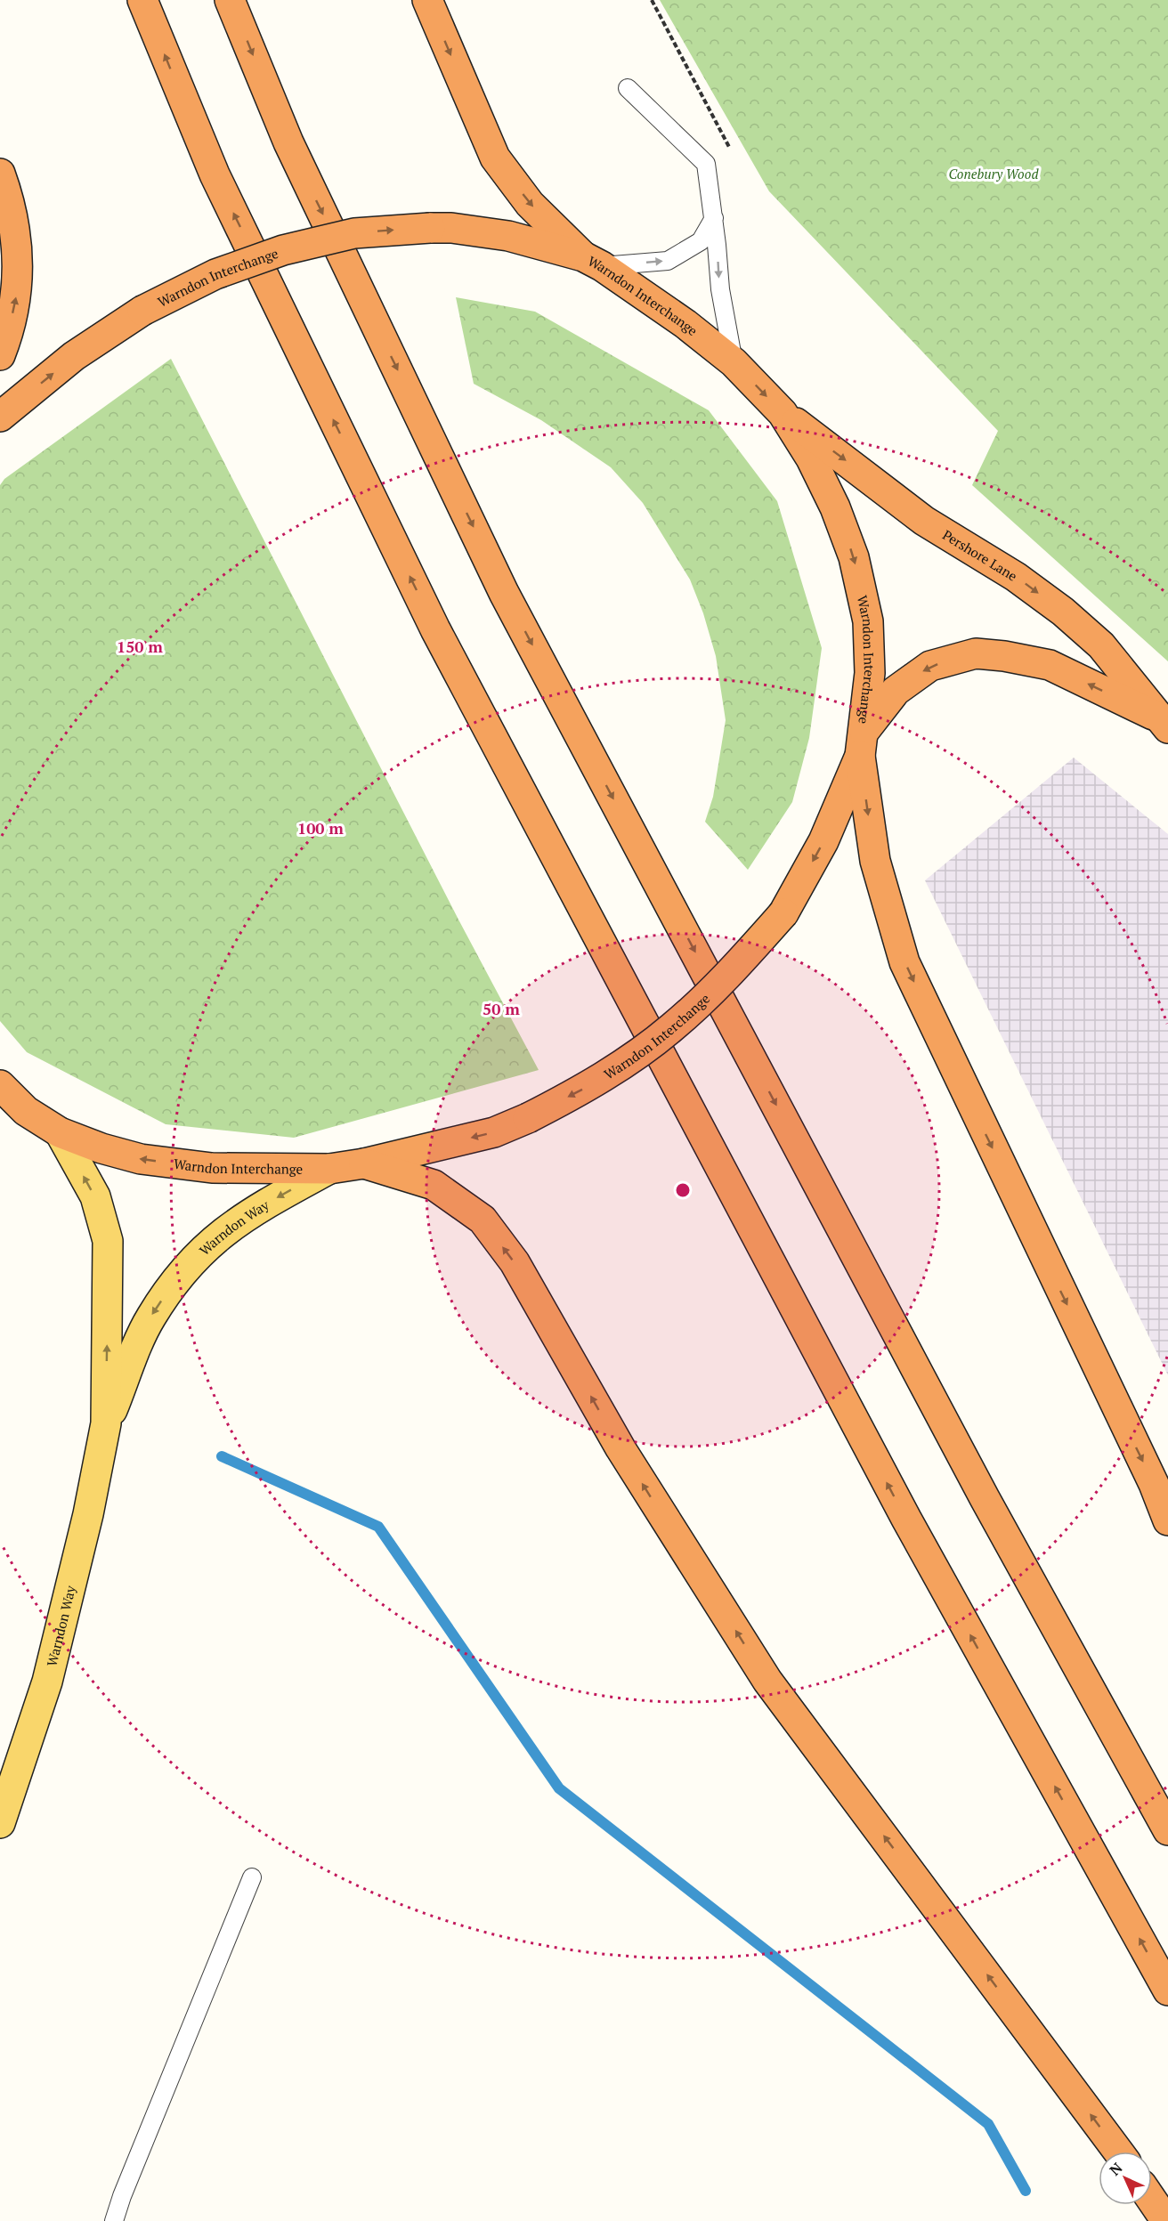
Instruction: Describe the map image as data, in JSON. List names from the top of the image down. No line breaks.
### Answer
{"streets":{"highway":["Warndon Interchange","Pershore Lane"],"main road":["Warndon Way"]},"crossings":[["Warndon Interchange","Pershore Lane"],["Warndon Interchange","Warndon Way"]],"parks":["Conebury Wood"],"north":"top left","rings":["150 m","100 m","50 m"]}
